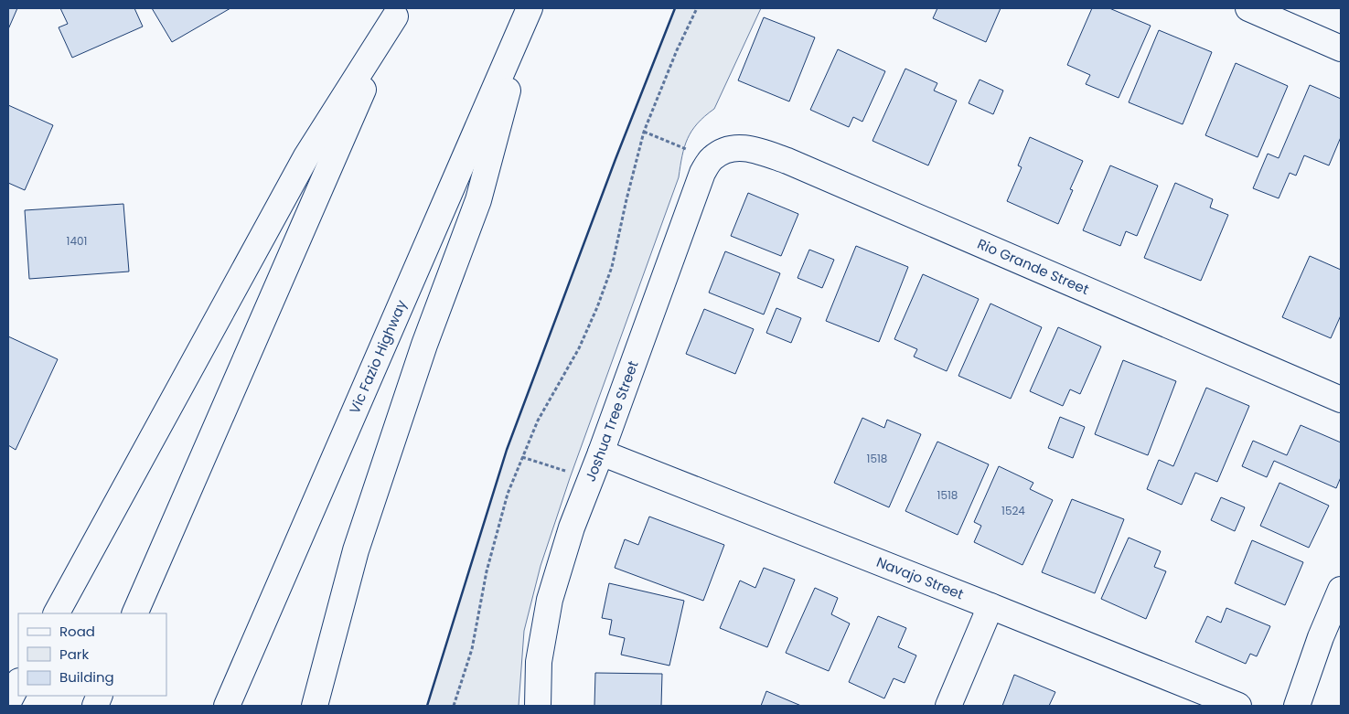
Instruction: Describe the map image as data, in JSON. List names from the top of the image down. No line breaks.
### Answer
{"streets":{"main road":["Rio Grande Street","Vic Fazio Highway","Joshua Tree Street","Navajo Street"]},"crossings":[["Rio Grande Street","Joshua Tree Street"],["Joshua Tree Street","Navajo Street"]],"house_numbers":["1401","1518","1518","1524"],"legend":["Road","Park","Building"]}
